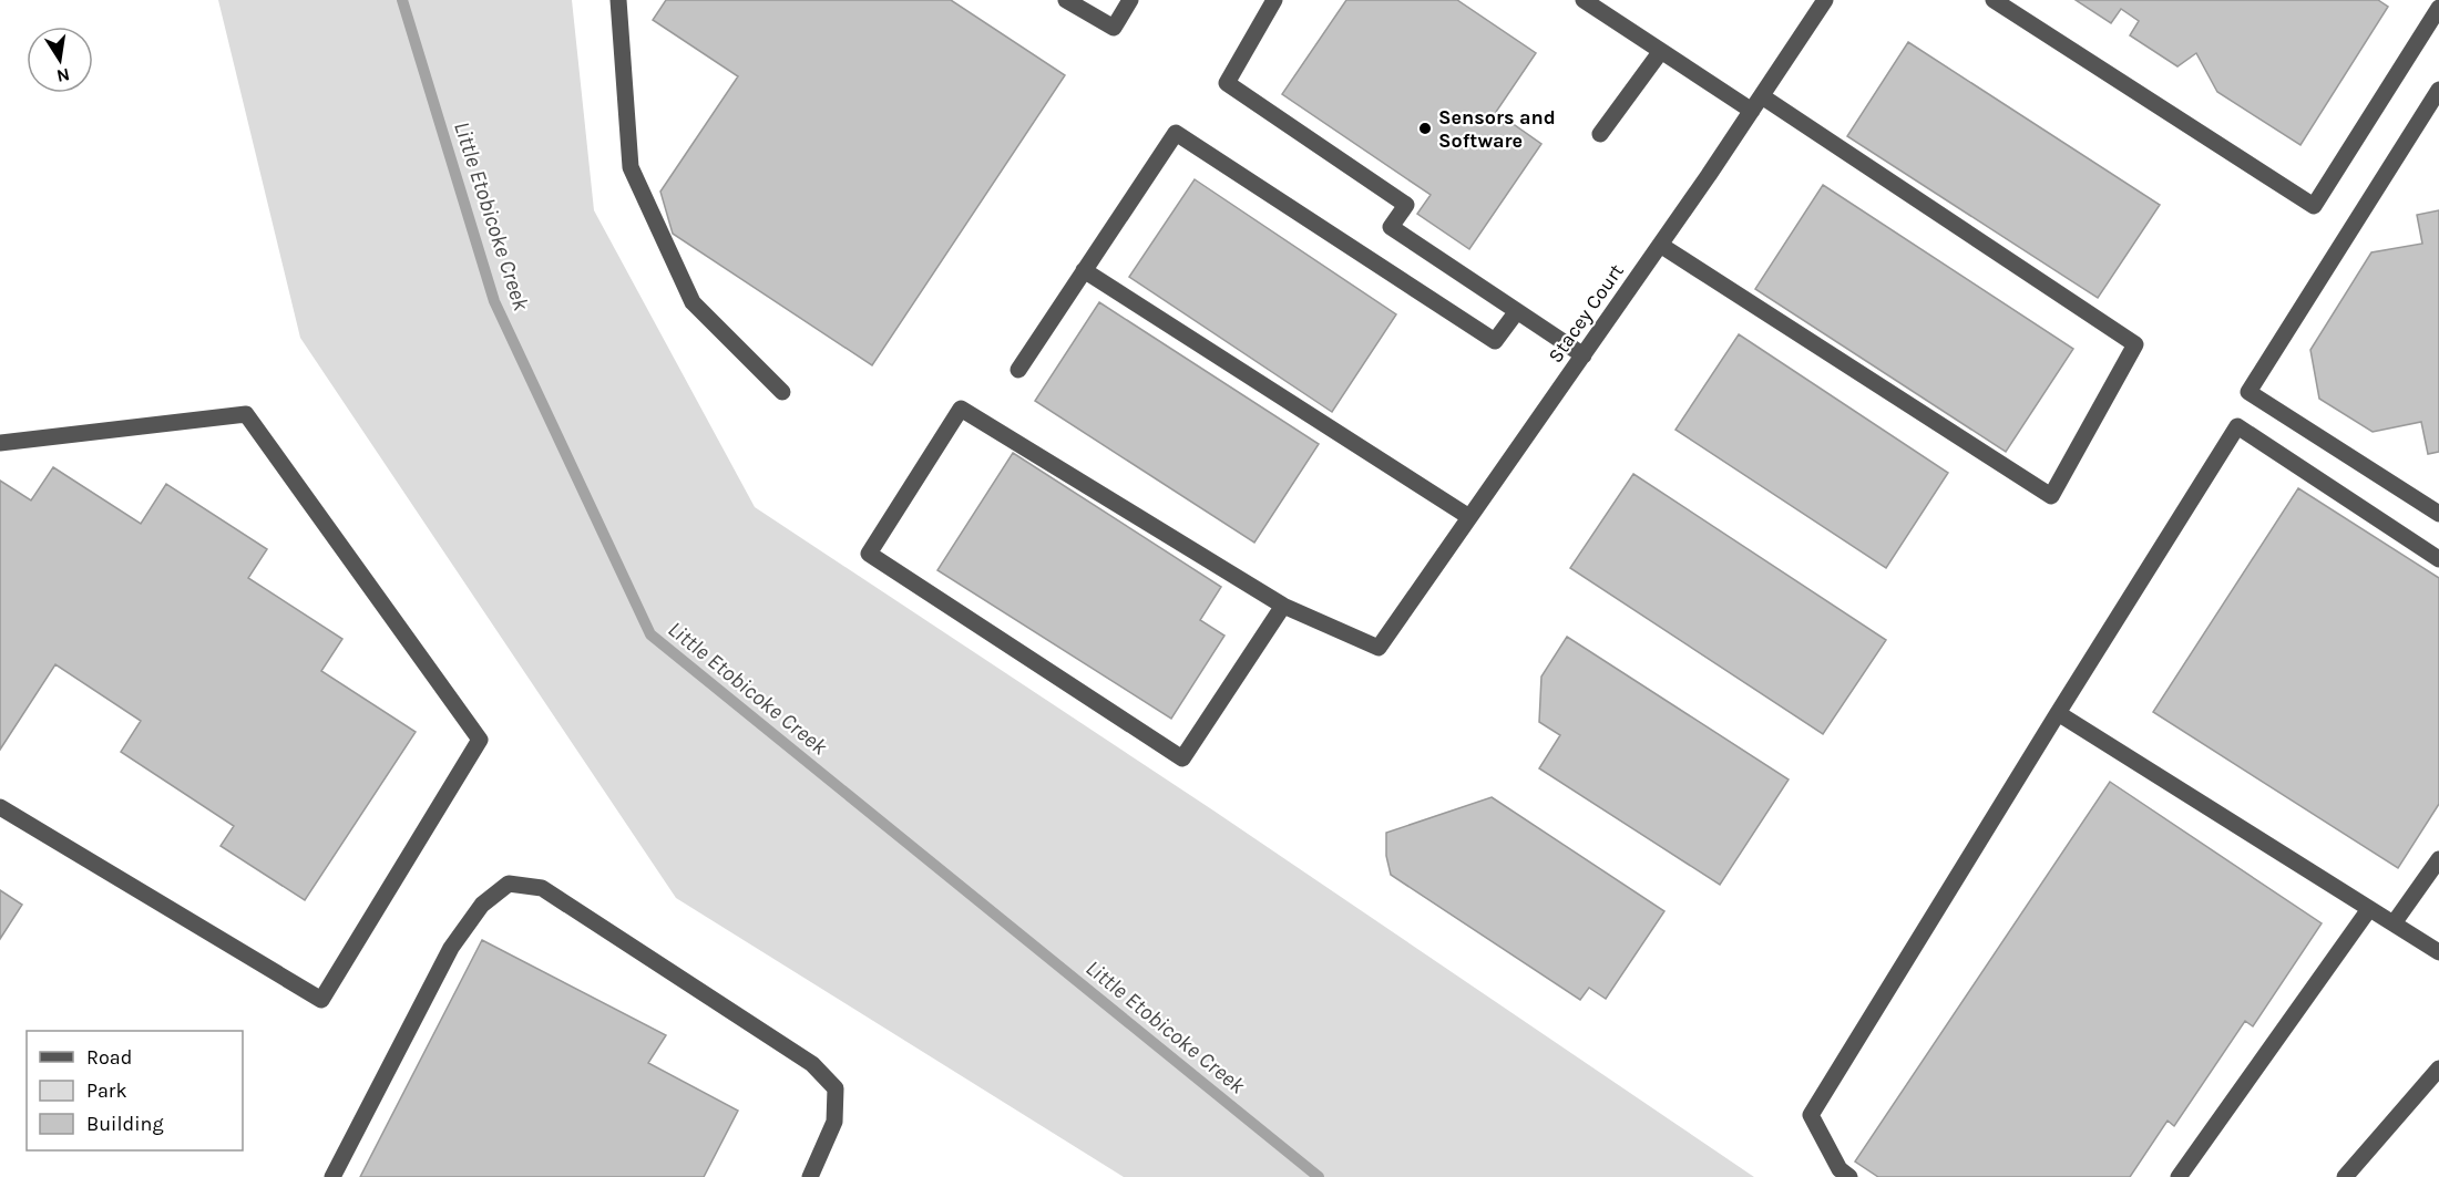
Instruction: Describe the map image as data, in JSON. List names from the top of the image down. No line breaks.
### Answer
{"streets":{"street":["Stacey Court"]},"water":["Little Etobicoke Creek"],"places":["Sensors and Software"],"legend":["Road","Park","Building"],"north":"bottom"}
